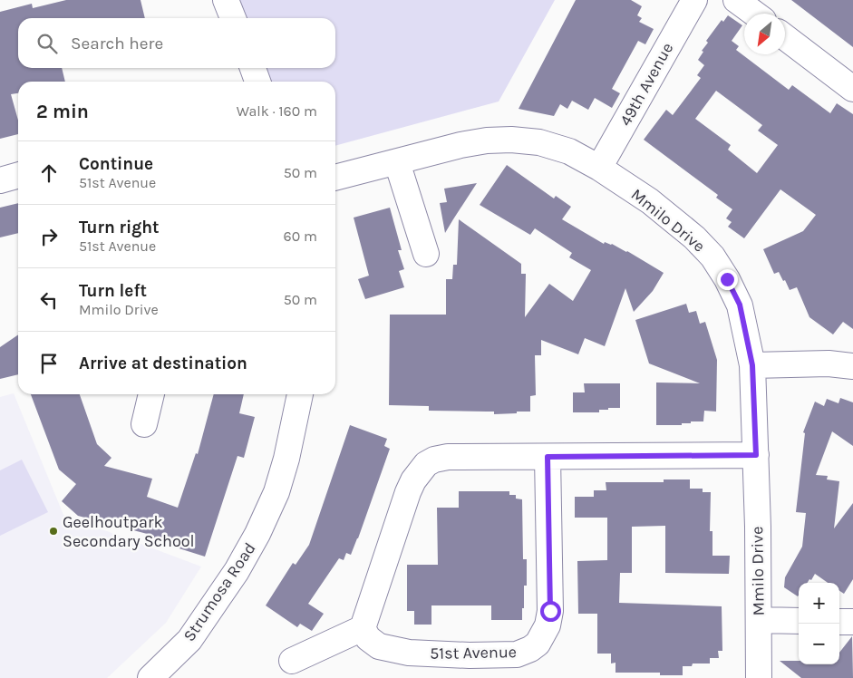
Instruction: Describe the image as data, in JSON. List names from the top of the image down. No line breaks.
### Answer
{"streets":{"street":["49th Avenue","Mmilo Drive","Strumosa Road","51st Avenue"]},"crossings":[["49th Avenue","Mmilo Drive"]],"places":["Geelhoutpark Secondary School"],"north":"bottom left","page":{"search":"Search here","heading":["2 min","Walk · 160 m"],"list":[["Continue","51st Avenue","50 m"],["Turn right","51st Avenue","60 m"],["Turn left","Mmilo Drive","50 m"],"Arrive at destination"],"map_buttons":["+","−"]}}
